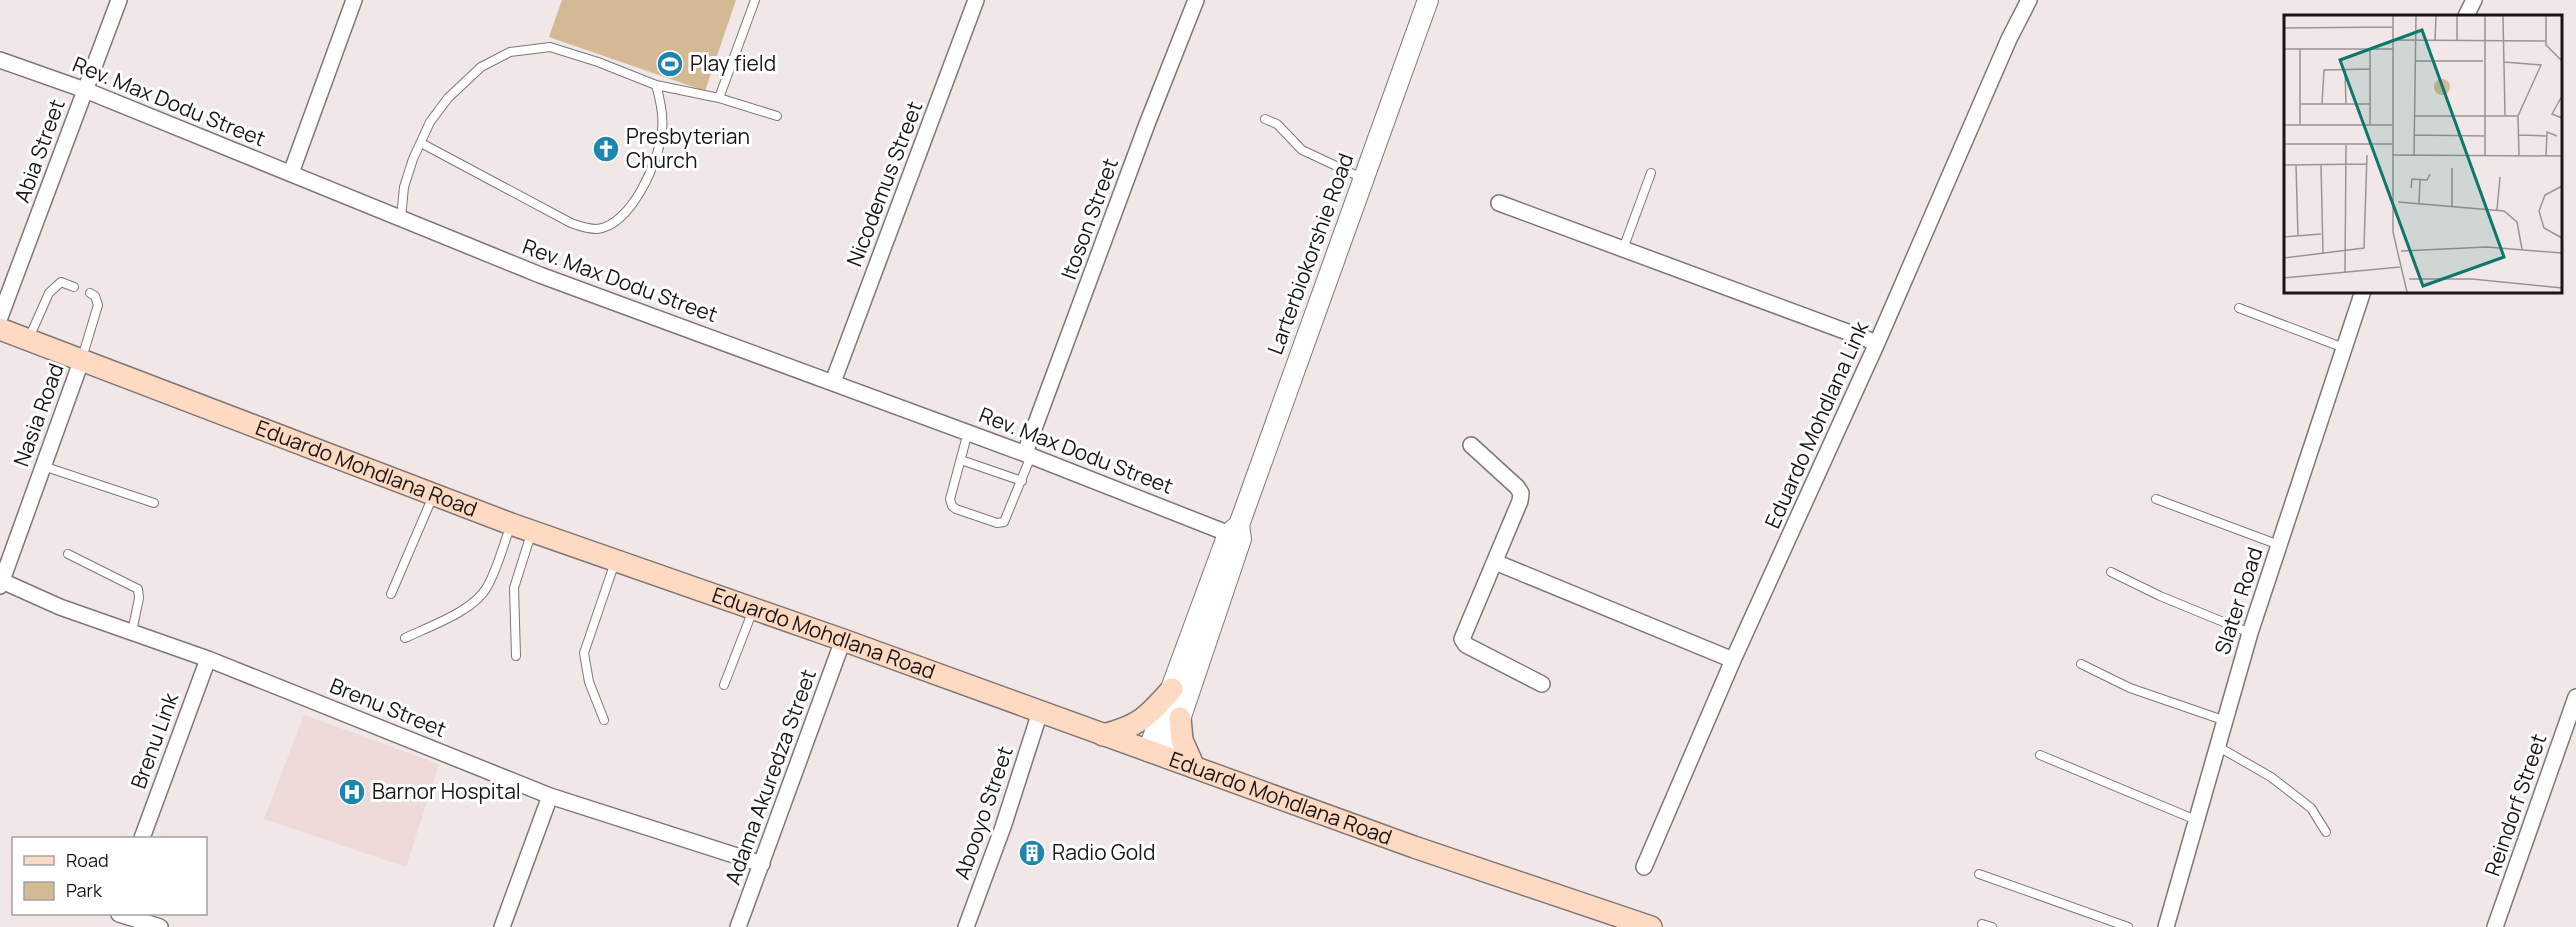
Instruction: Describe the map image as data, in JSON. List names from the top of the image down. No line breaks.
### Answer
{"streets":{"main road":["Eduardo Mohdlana Road"],"street":["Rev. Max Dodu Street","Abia Street","Nicodemus Street","Itoson Street","Larterbiokorshie Road","Nasia Road","Eduardo Mohdlana Link","Slater Road","Brenu Street","Brenu Link","Adama Akuredza Street","Reindorf Street","Abooyo Street"]},"crossings":[["Rev. Max Dodu Street","Abia Street"],["Rev. Max Dodu Street","Nicodemus Street"],["Rev. Max Dodu Street","Itoson Street"],["Rev. Max Dodu Street","Larterbiokorshie Road"],["Larterbiokorshie Road","Eduardo Mohdlana Road"],["Nasia Road","Eduardo Mohdlana Road"],["Nasia Road","Brenu Street"],["Eduardo Mohdlana Road","Adama Akuredza Street"],["Eduardo Mohdlana Road","Abooyo Street"],["Brenu Street","Brenu Link"],["Brenu Street","Adama Akuredza Street"]],"places":{"sports":["Play field"],"church":["Presbyterian Church"],"hospital":["Barnor Hospital"],"building":["Radio Gold"]},"legend":["Road","Park"]}
